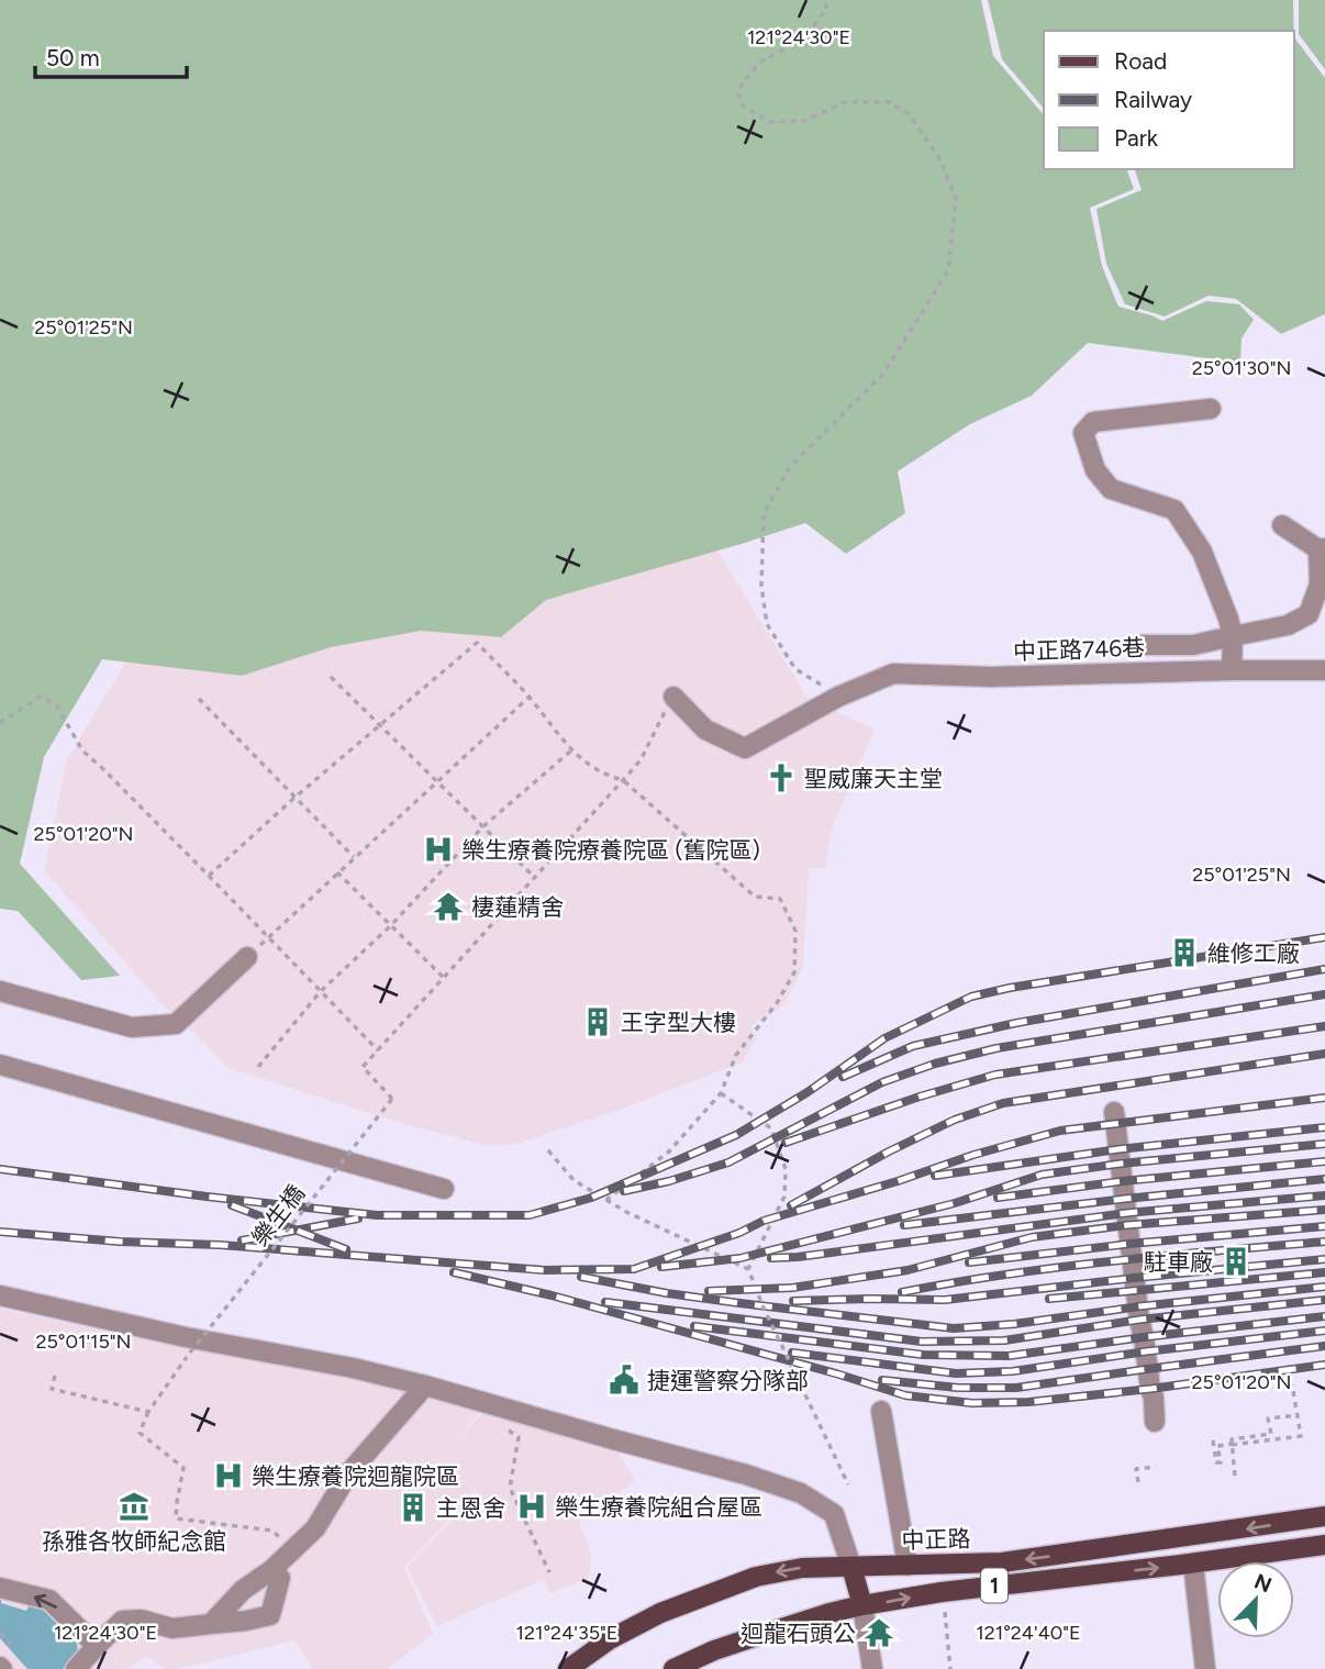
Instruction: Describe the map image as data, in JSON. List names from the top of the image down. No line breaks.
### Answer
{"streets":{"main road":["中正路","1"],"lane":["中正路746巷"],"path":["樂生橋"]},"places":{"church":["聖威廉天主堂"],"hospital":["樂生療養院療養院區 (舊院區)","樂生療養院迴龍院區","樂生療養院組合屋區"],"temple":["棲蓮精舍","迴龍石頭公"],"building":["維修工廠","王字型大樓","駐車廠","主恩舍"],"public building":["捷運警察分隊部"],"museum":["孫雅各牧師紀念館"]},"legend":["Road","Railway","Park"],"scale_bar":"50 m","north":"top right","coordinates":["121°24'30\"E","25°01'25\"N","25°01'30\"N","25°01'20\"N","25°01'15\"N","121°24'35\"E","121°24'40\"E"]}
